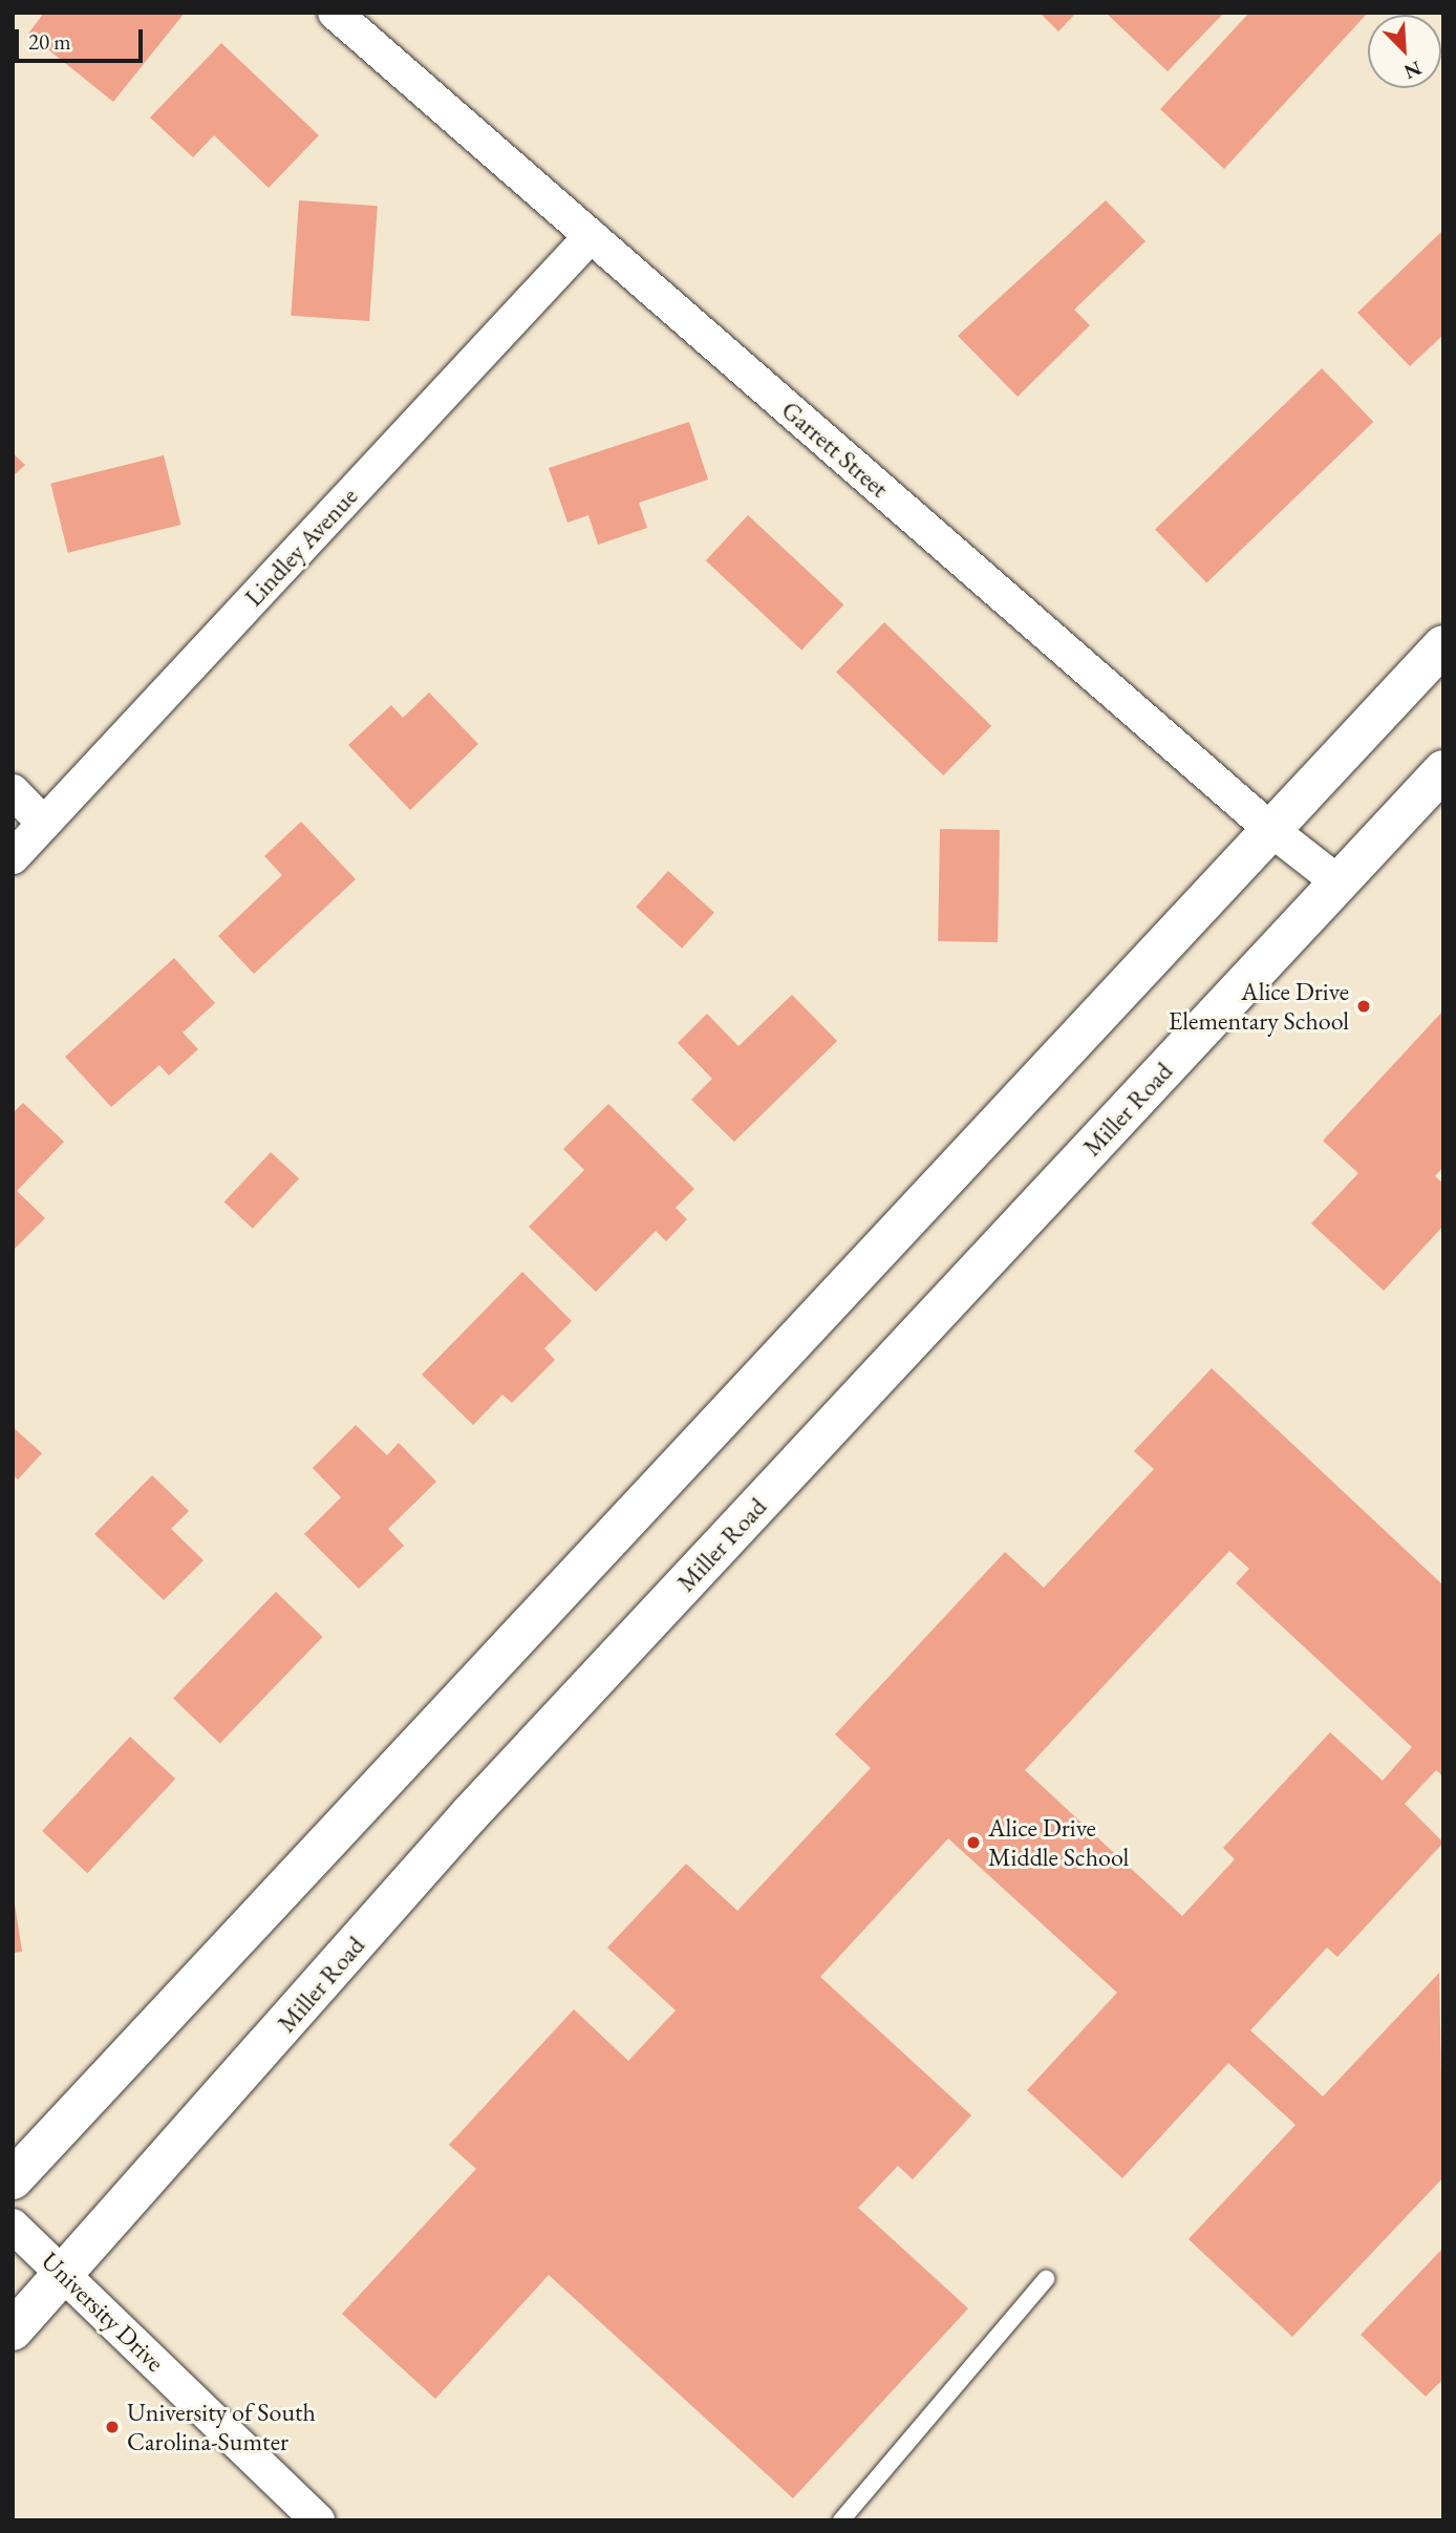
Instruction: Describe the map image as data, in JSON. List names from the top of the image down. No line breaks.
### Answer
{"streets":{"street":["Garrett Street","Lindley Avenue","Miller Road","University Drive"]},"crossings":[["Garrett Street","Lindley Avenue"],["Garrett Street","Miller Road"],["Miller Road","University Drive"]],"places":["Alice Drive Elementary School","Alice Drive Middle School","University of South Carolina-Sumter"],"scale_bar":"20 m","north":"bottom right"}
